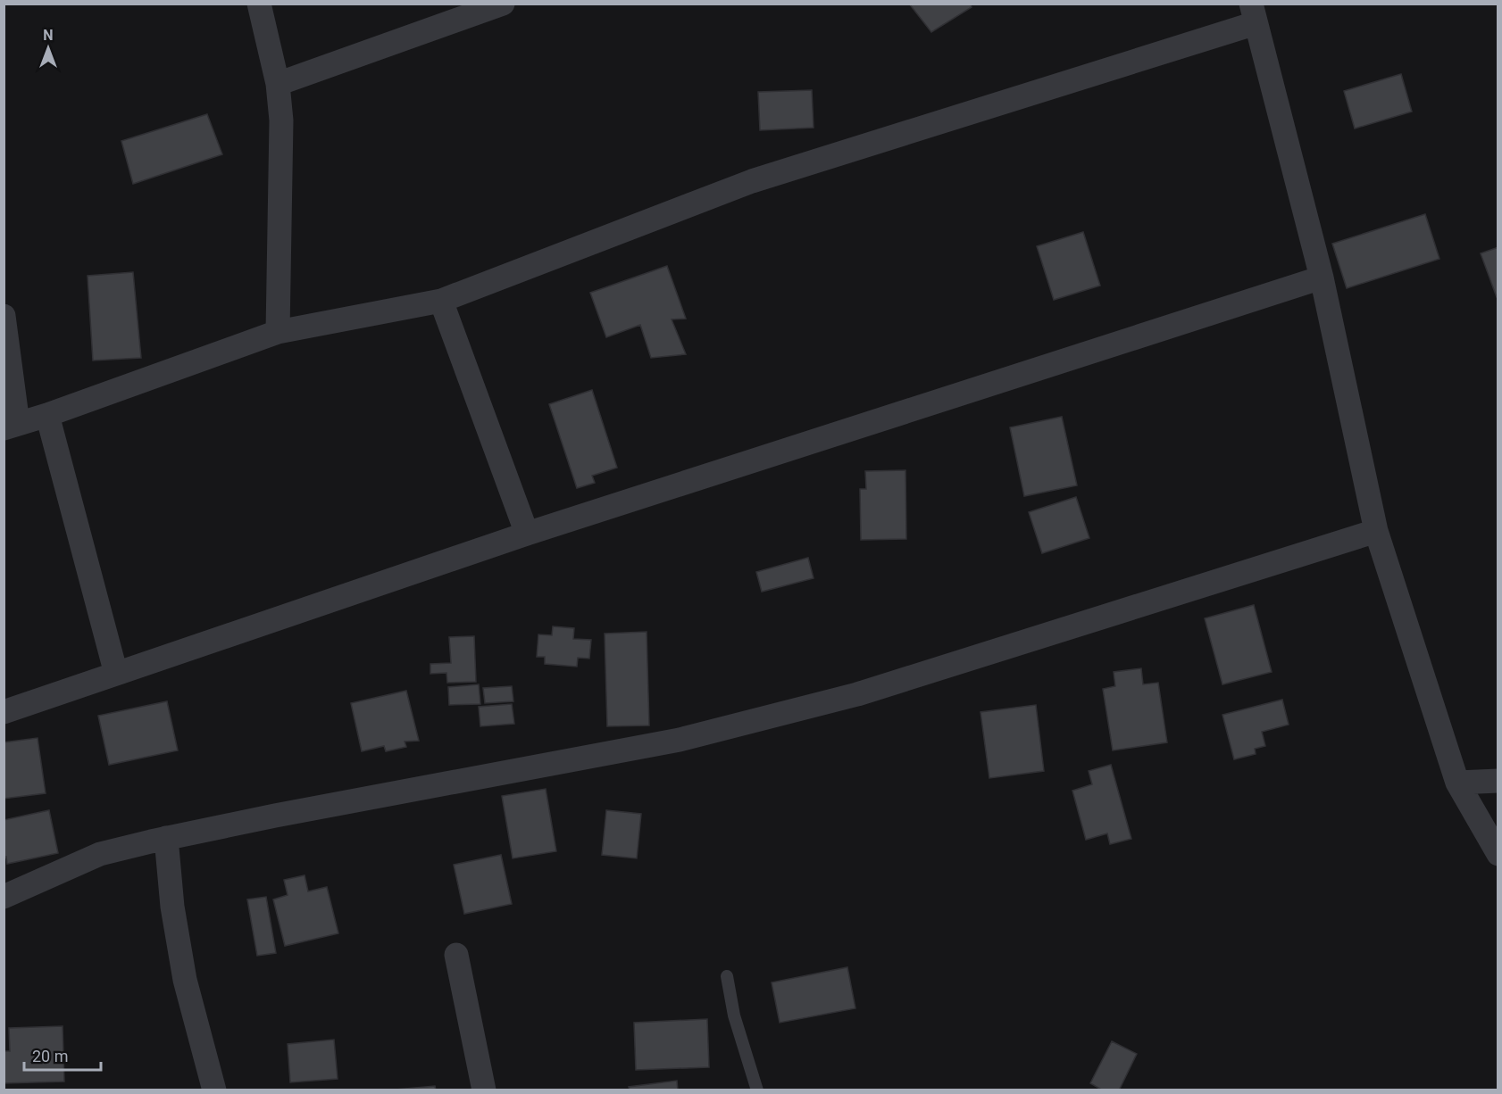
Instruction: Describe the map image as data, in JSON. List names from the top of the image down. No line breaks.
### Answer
{"scale_bar":"20 m","north":"top"}
